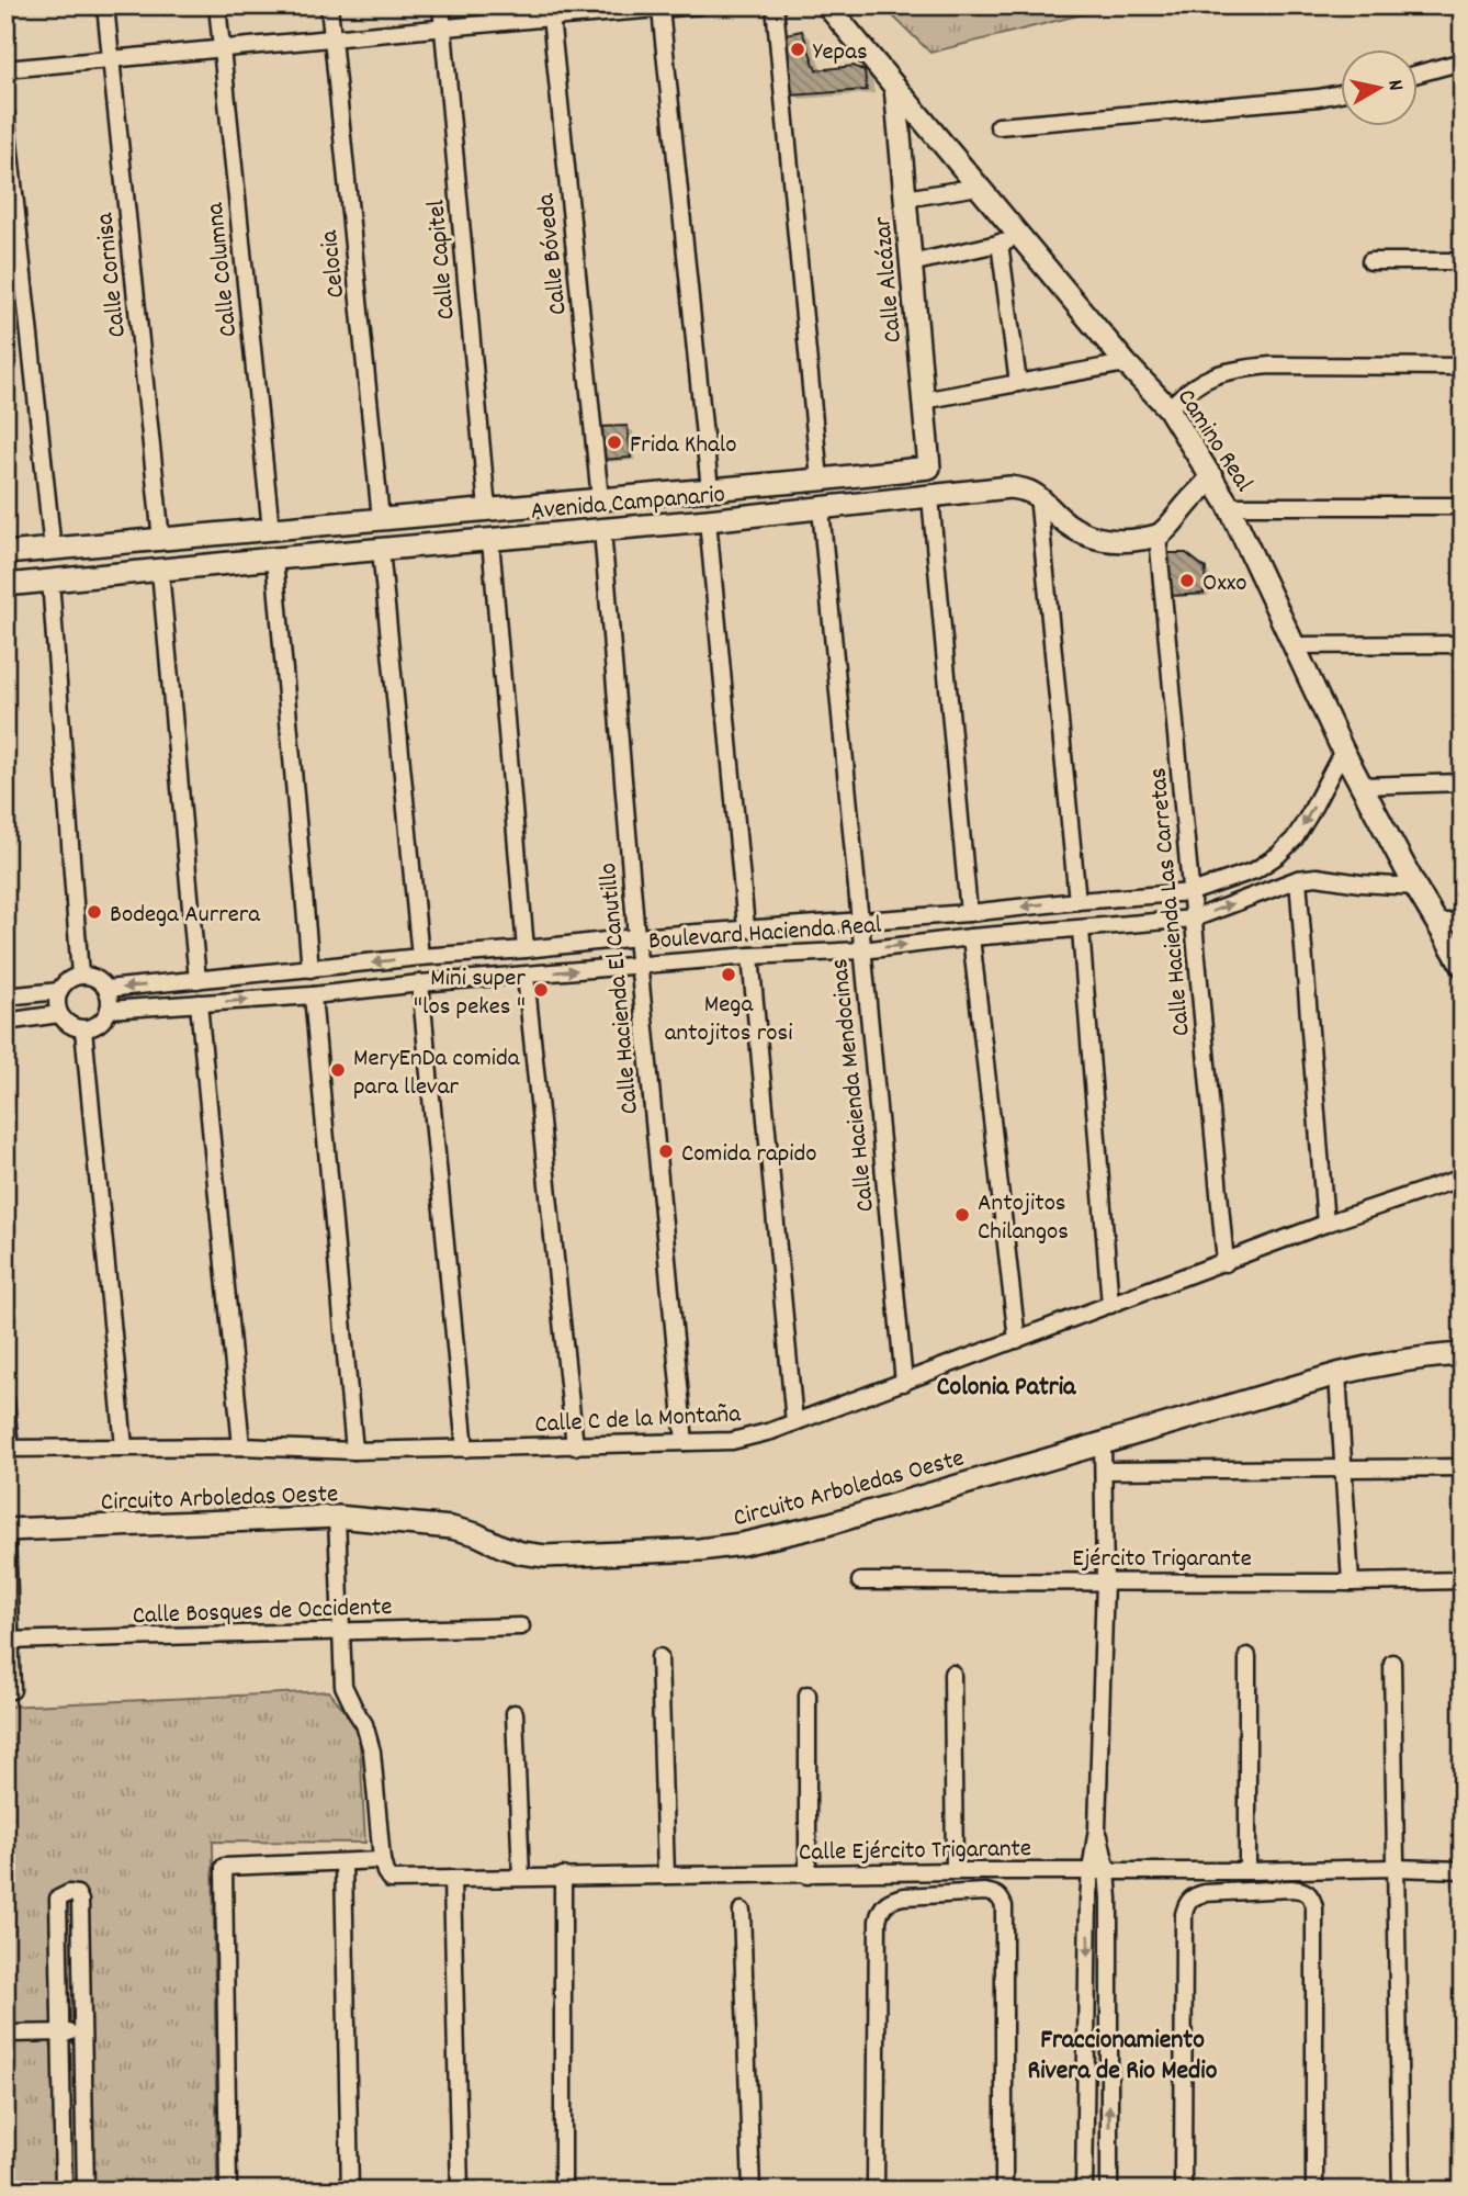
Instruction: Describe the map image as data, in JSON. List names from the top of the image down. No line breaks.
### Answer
{"streets":{"street":["Calle Bóveda","Calle Capitel","Celocia","Calle Columna","Calle Cornisa","Calle Alcázar","Camino Real","Avenida Campanario","Calle Hacienda Las Carretas","Boulevard Hacienda Real","Calle Hacienda El Canutillo","Calle Hacienda Mendocinas","Calle C de la Montaña","Circuito Arboledas Oeste","Ejército Trigarante","Calle Bosques de Occidente","Calle Ejército Trigarante"]},"crossings":[["Calle Bóveda","Avenida Campanario"],["Calle Capitel","Avenida Campanario"],["Celocia","Avenida Campanario"],["Calle Columna","Avenida Campanario"],["Calle Cornisa","Avenida Campanario"],["Calle Alcázar","Camino Real"],["Calle Alcázar","Avenida Campanario"],["Camino Real","Boulevard Hacienda Real"],["Avenida Campanario","Calle Hacienda El Canutillo"],["Avenida Campanario","Calle Hacienda Mendocinas"],["Calle Hacienda Las Carretas","Boulevard Hacienda Real"],["Calle Hacienda Las Carretas","Calle C de la Montaña"],["Boulevard Hacienda Real","Calle Hacienda El Canutillo"],["Boulevard Hacienda Real","Calle Hacienda Mendocinas"],["Calle Hacienda El Canutillo","Calle C de la Montaña"],["Calle Hacienda Mendocinas","Calle C de la Montaña"]],"districts":["Colonia Patria","Fraccionamiento Rivera de Rio Medio"],"places":["Yepas","Frida Khalo","Oxxo","Bodega Aurrera","Mega antojitos rosi","Mini super \"los pekes \"","MeryEnDa comida para llevar","Comida rapido","Antojitos Chilangos"],"north":"right"}
